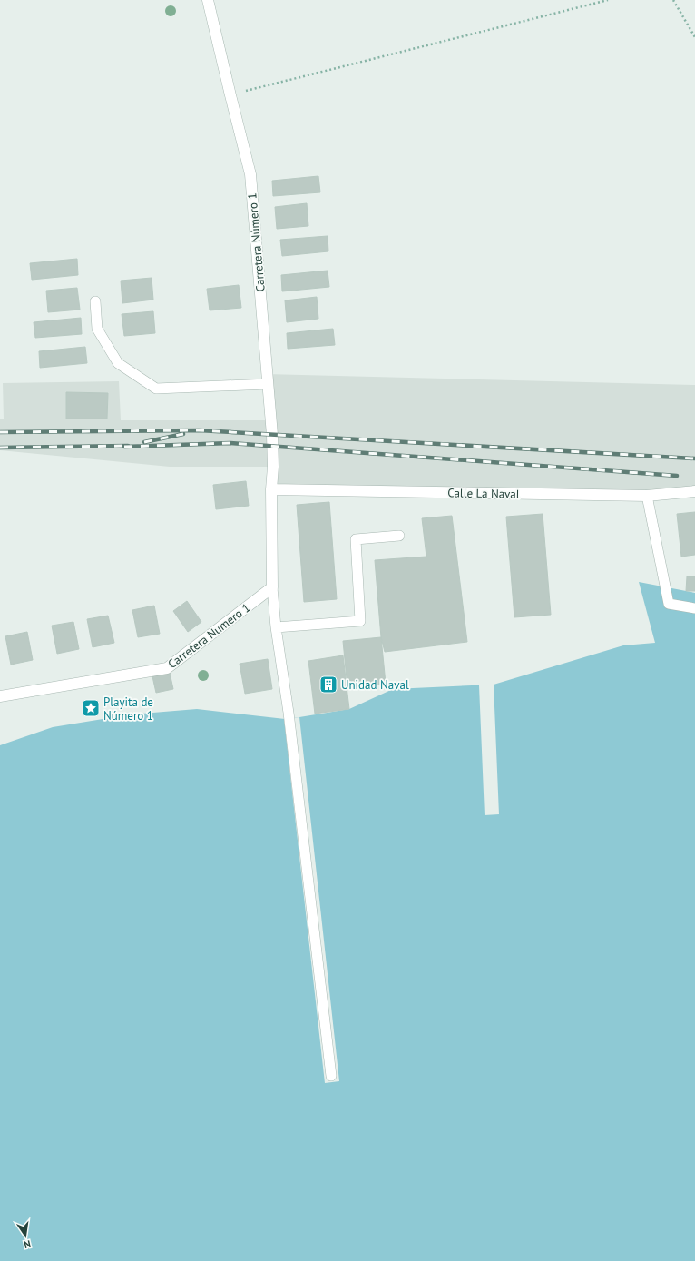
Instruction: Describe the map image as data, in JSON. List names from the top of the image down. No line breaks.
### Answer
{"streets":{"street":["Carretera Número 1","Calle La Naval","Carretera Numero 1"]},"crossings":[["Carretera Número 1","Calle La Naval"]],"places":{"building":["Unidad Naval"],"place":["Playita de Número 1"]},"north":"bottom"}
